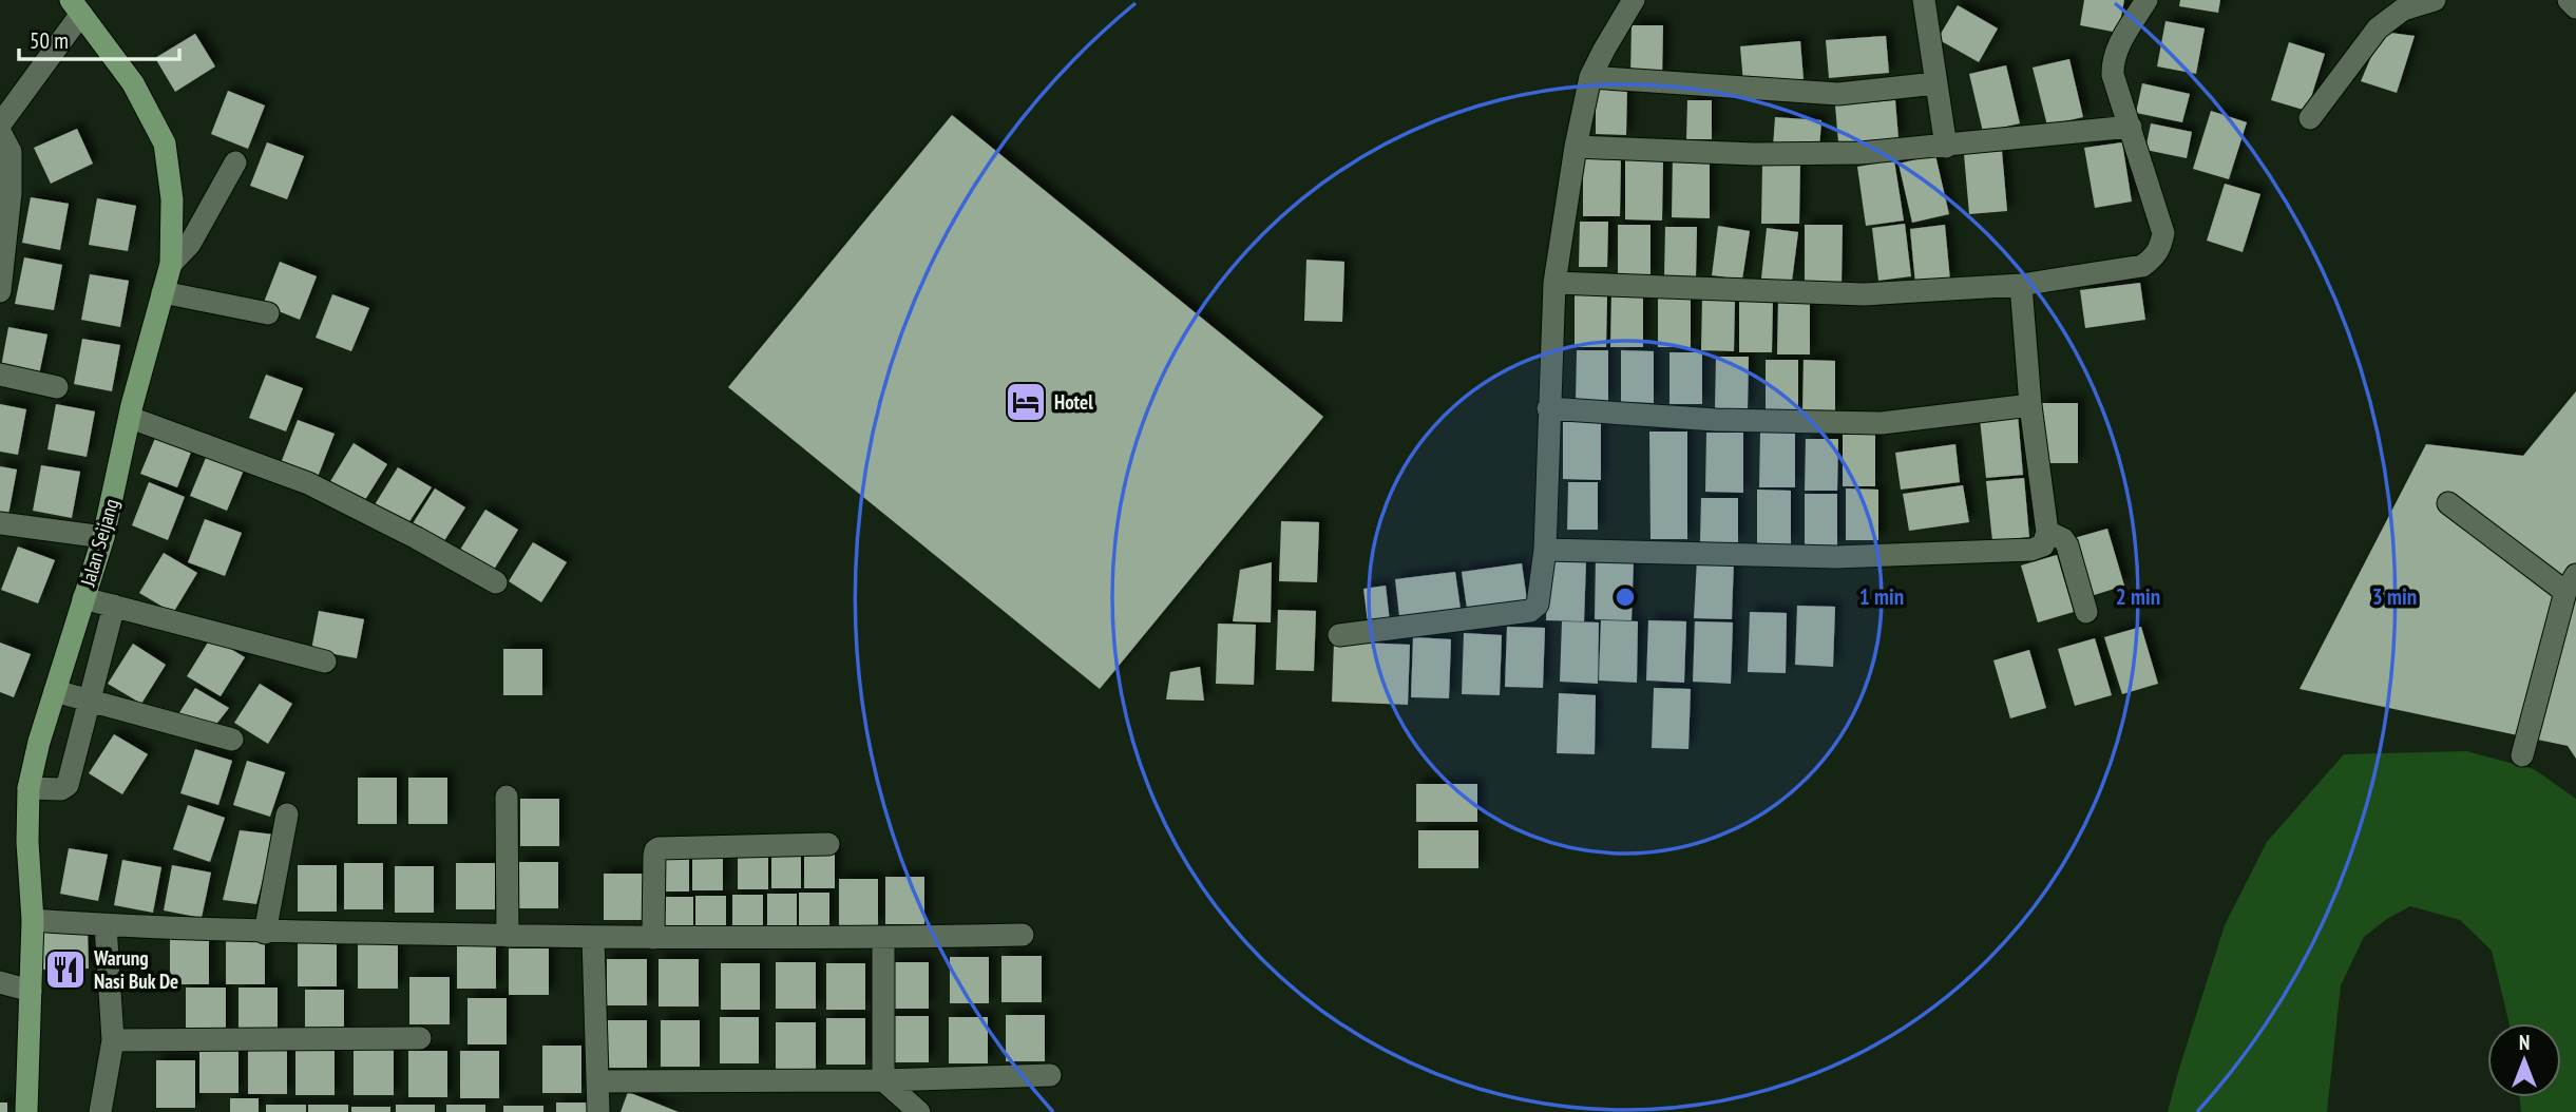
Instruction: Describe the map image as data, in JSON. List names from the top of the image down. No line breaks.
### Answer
{"streets":{"main road":["Jalan Seijang"]},"places":{"hotel":["Hotel"],"restaurant":["Warung Nasi Buk De"]},"scale_bar":"50 m","north":"top","rings":["1 min","2 min","3 min"]}
